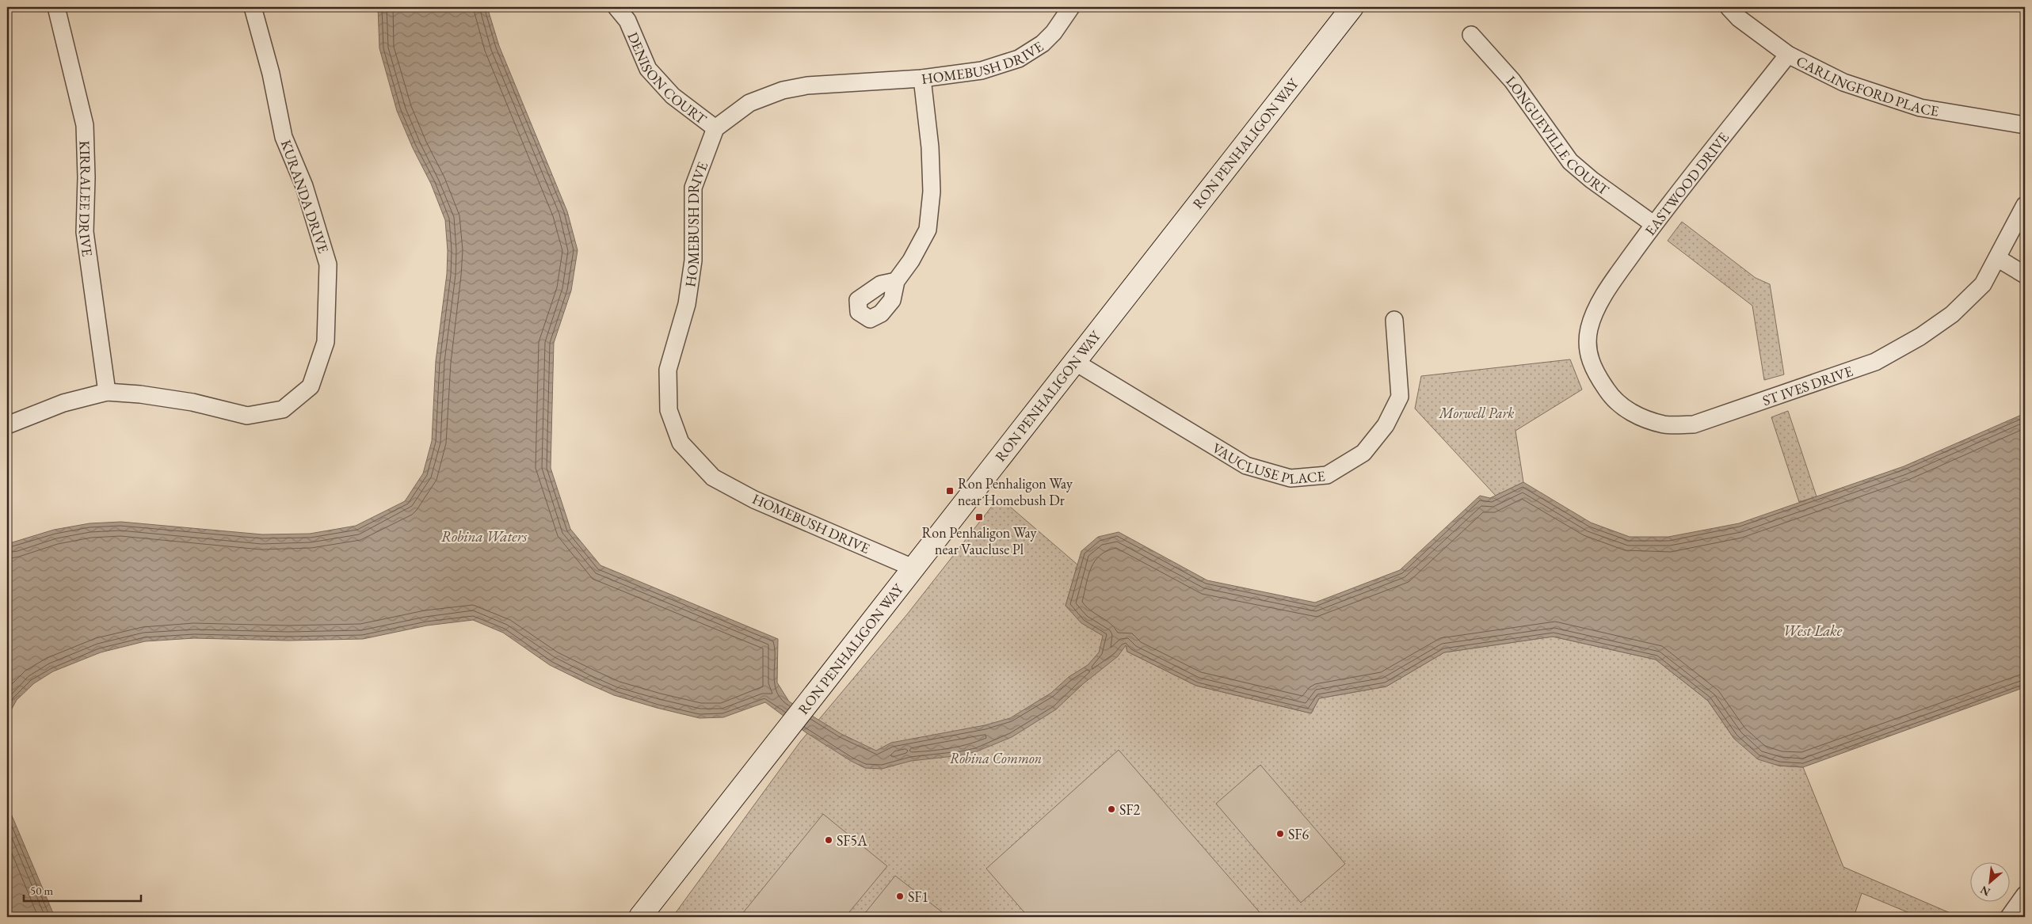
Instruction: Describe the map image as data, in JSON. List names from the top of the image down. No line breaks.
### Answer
{"streets":{"street":["HOMEBUSH DRIVE","DENISON COURT","CARLINGFORD PLACE","LONGUEVILLE COURT","RON PENHALIGON WAY","EASTWOOD DRIVE","KURANDA DRIVE","KIRRALEE DRIVE","ST IVES DRIVE","VAUCLUSE PLACE"]},"crossings":[["HOMEBUSH DRIVE","DENISON COURT"],["HOMEBUSH DRIVE","RON PENHALIGON WAY"],["CARLINGFORD PLACE","EASTWOOD DRIVE"],["LONGUEVILLE COURT","EASTWOOD DRIVE"],["RON PENHALIGON WAY","VAUCLUSE PLACE"],["EASTWOOD DRIVE","ST IVES DRIVE"],["KURANDA DRIVE","KIRRALEE DRIVE"]],"water":["Robina Waters","West Lake"],"parks":["Morwell Park","Robina Common"],"places":{"transit":["Ron Penhaligon Way near Homebush Dr","Ron Penhaligon Way near Vaucluse Pl"],"other":["SF2","SF6","SF5A","SF1"]},"scale_bar":"50 m","north":"bottom left"}
